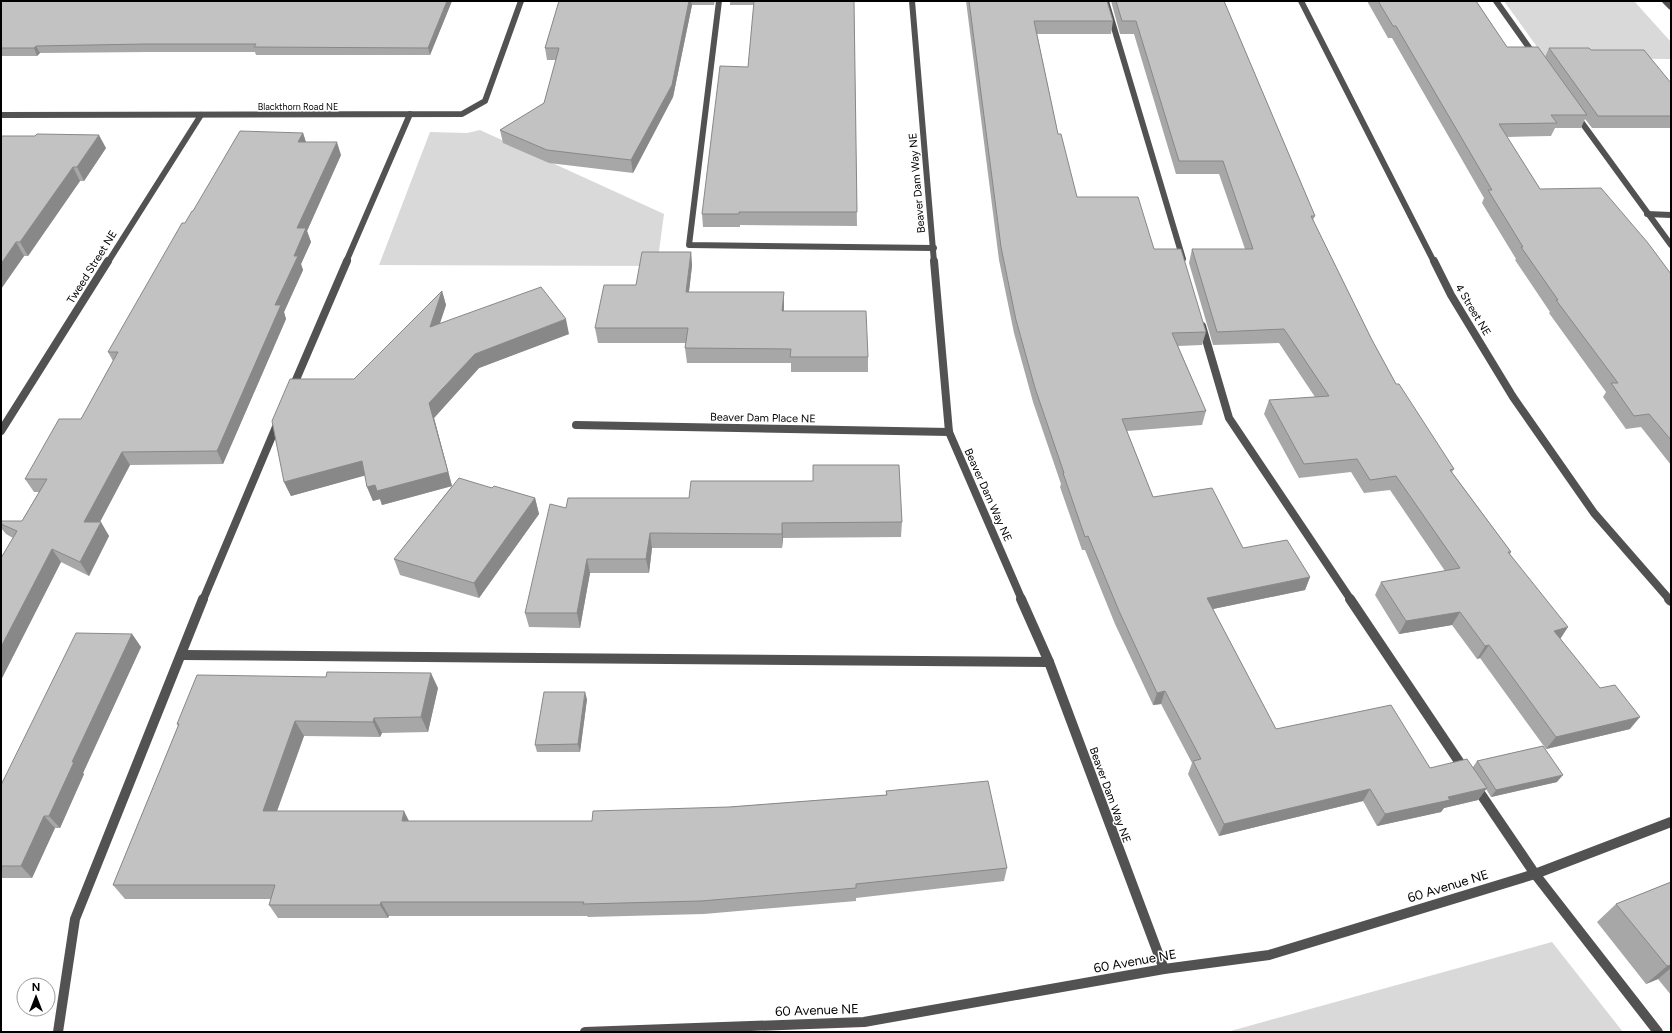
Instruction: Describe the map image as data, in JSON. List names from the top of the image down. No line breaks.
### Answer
{"streets":{"street":["Blackthorn Road NE","Beaver Dam Way NE","Tweed Street NE","4 Street NE","Beaver Dam Place NE","60 Avenue NE"]},"crossings":[["Blackthorn Road NE","Tweed Street NE"],["Beaver Dam Way NE","Beaver Dam Place NE"],["Beaver Dam Way NE","60 Avenue NE"]],"north":"top"}
